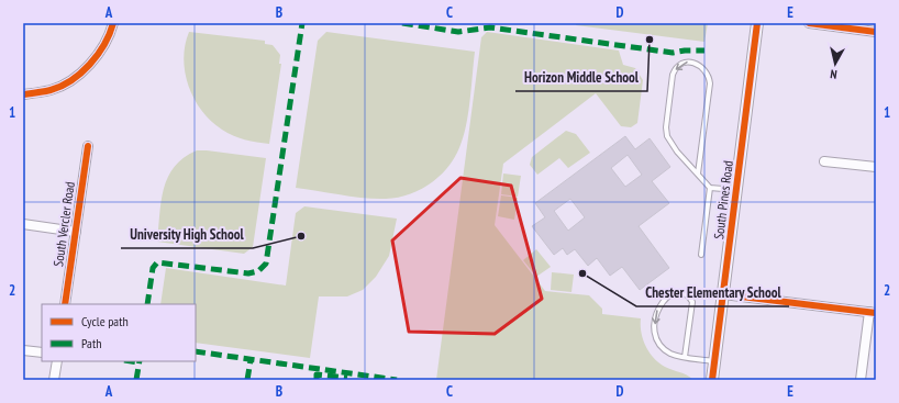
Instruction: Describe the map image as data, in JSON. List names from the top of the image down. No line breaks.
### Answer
{"streets":{"street":["South Pines Road","South Vercler Road"]},"places":["Horizon Middle School","University High School","Chester Elementary School"],"legend":["Cycle path","Path"],"north":"bottom","grid":{"columns":["A","B","C","D","E"],"rows":["1","2"]}}
